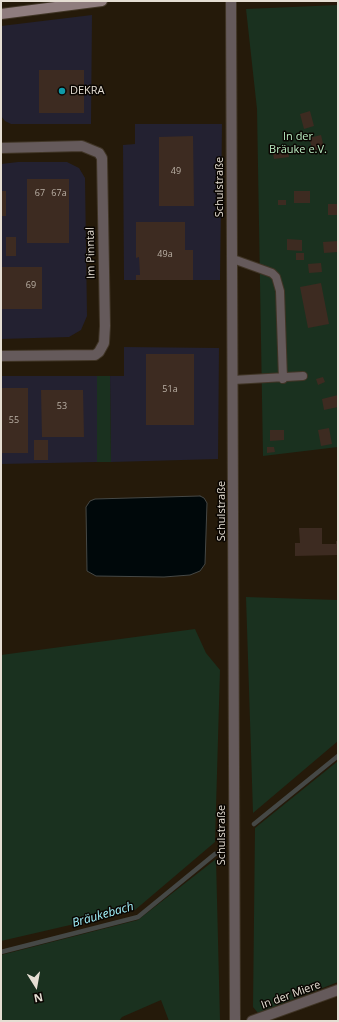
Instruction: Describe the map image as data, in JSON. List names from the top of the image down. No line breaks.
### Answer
{"streets":{"street":["Schulstraße","Im Pinntal","In der Miere"]},"water":["Bräukebach"],"parks":["In der Bräuke e.V."],"places":["DEKRA"],"house_numbers":["49","67","67a","49a","69","51a","53","55"],"north":"bottom"}
